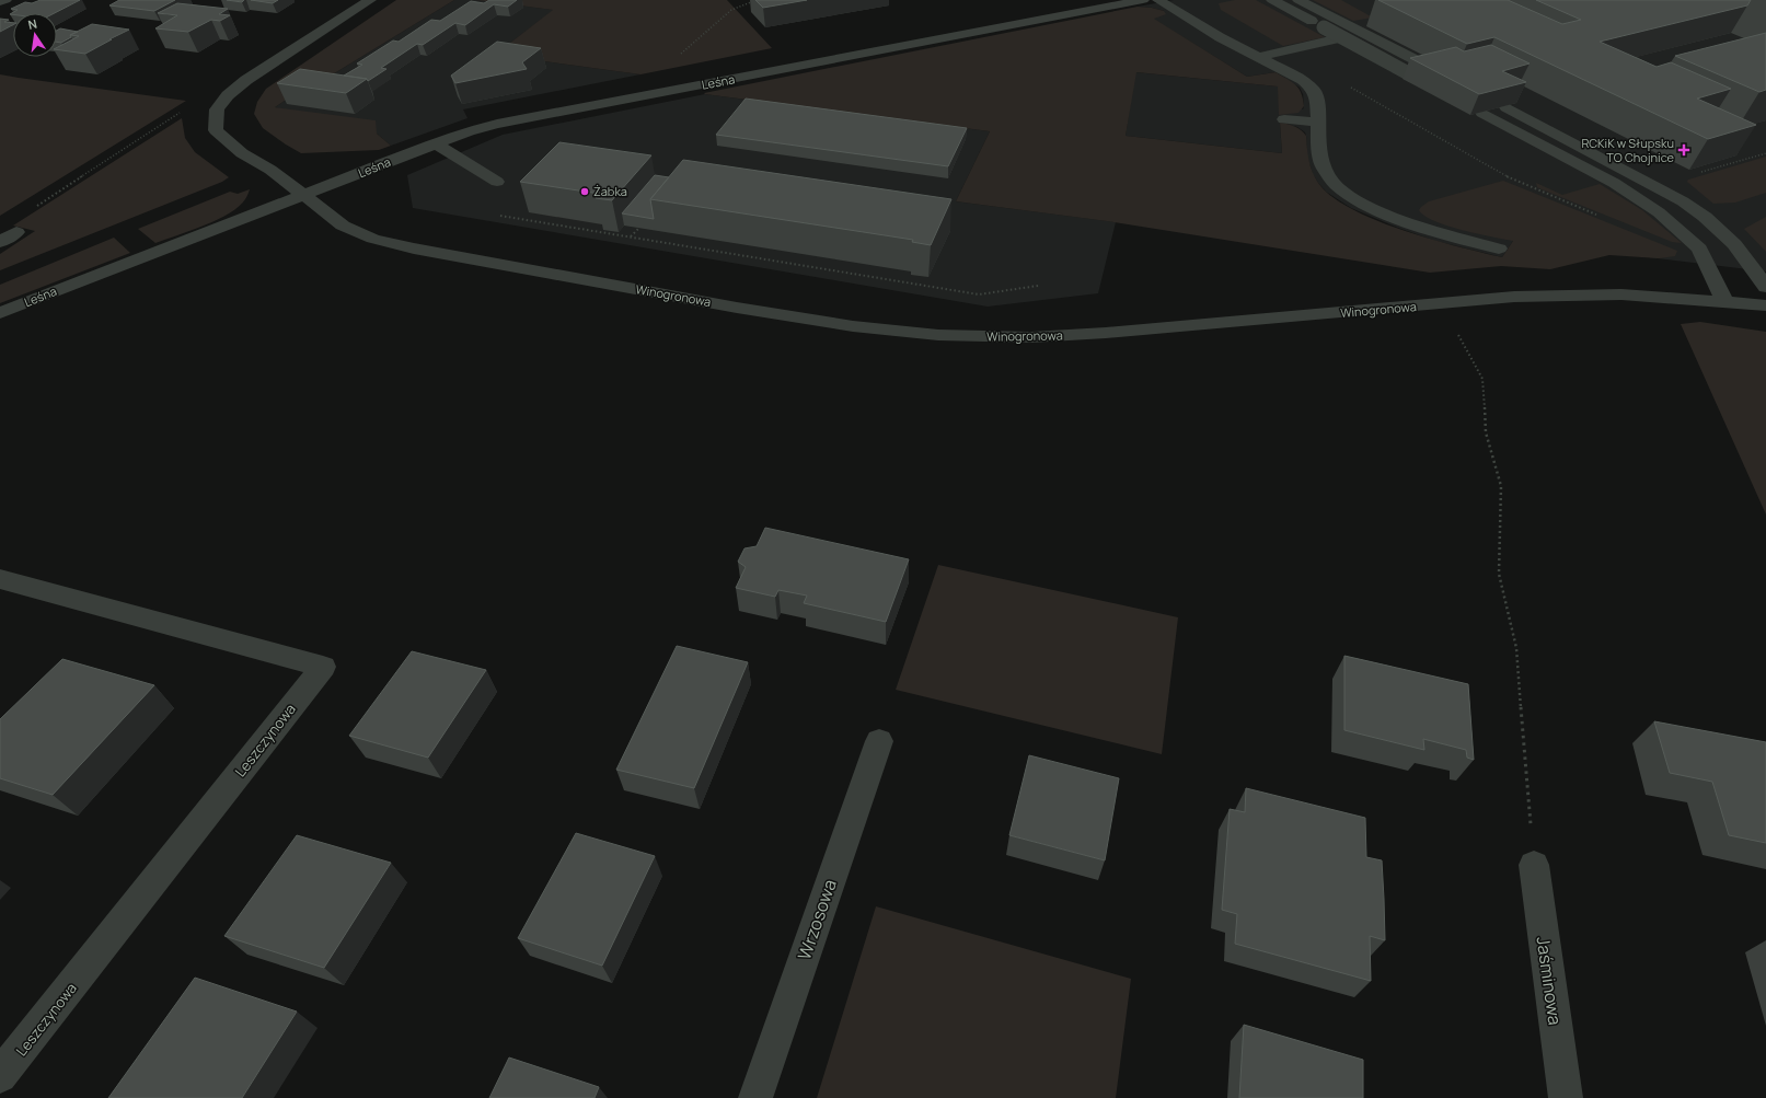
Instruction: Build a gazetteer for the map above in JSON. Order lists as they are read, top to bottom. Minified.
{"streets":{"street":["Leśna","Winogronowa","Leszczynowa","Wrzosowa","Jaśminowa"]},"crossings":[["Leśna","Winogronowa"]],"places":{"health":["RCKiK w Słupsku TO Chojnice"],"other":["Żabka"]},"north":"top"}
